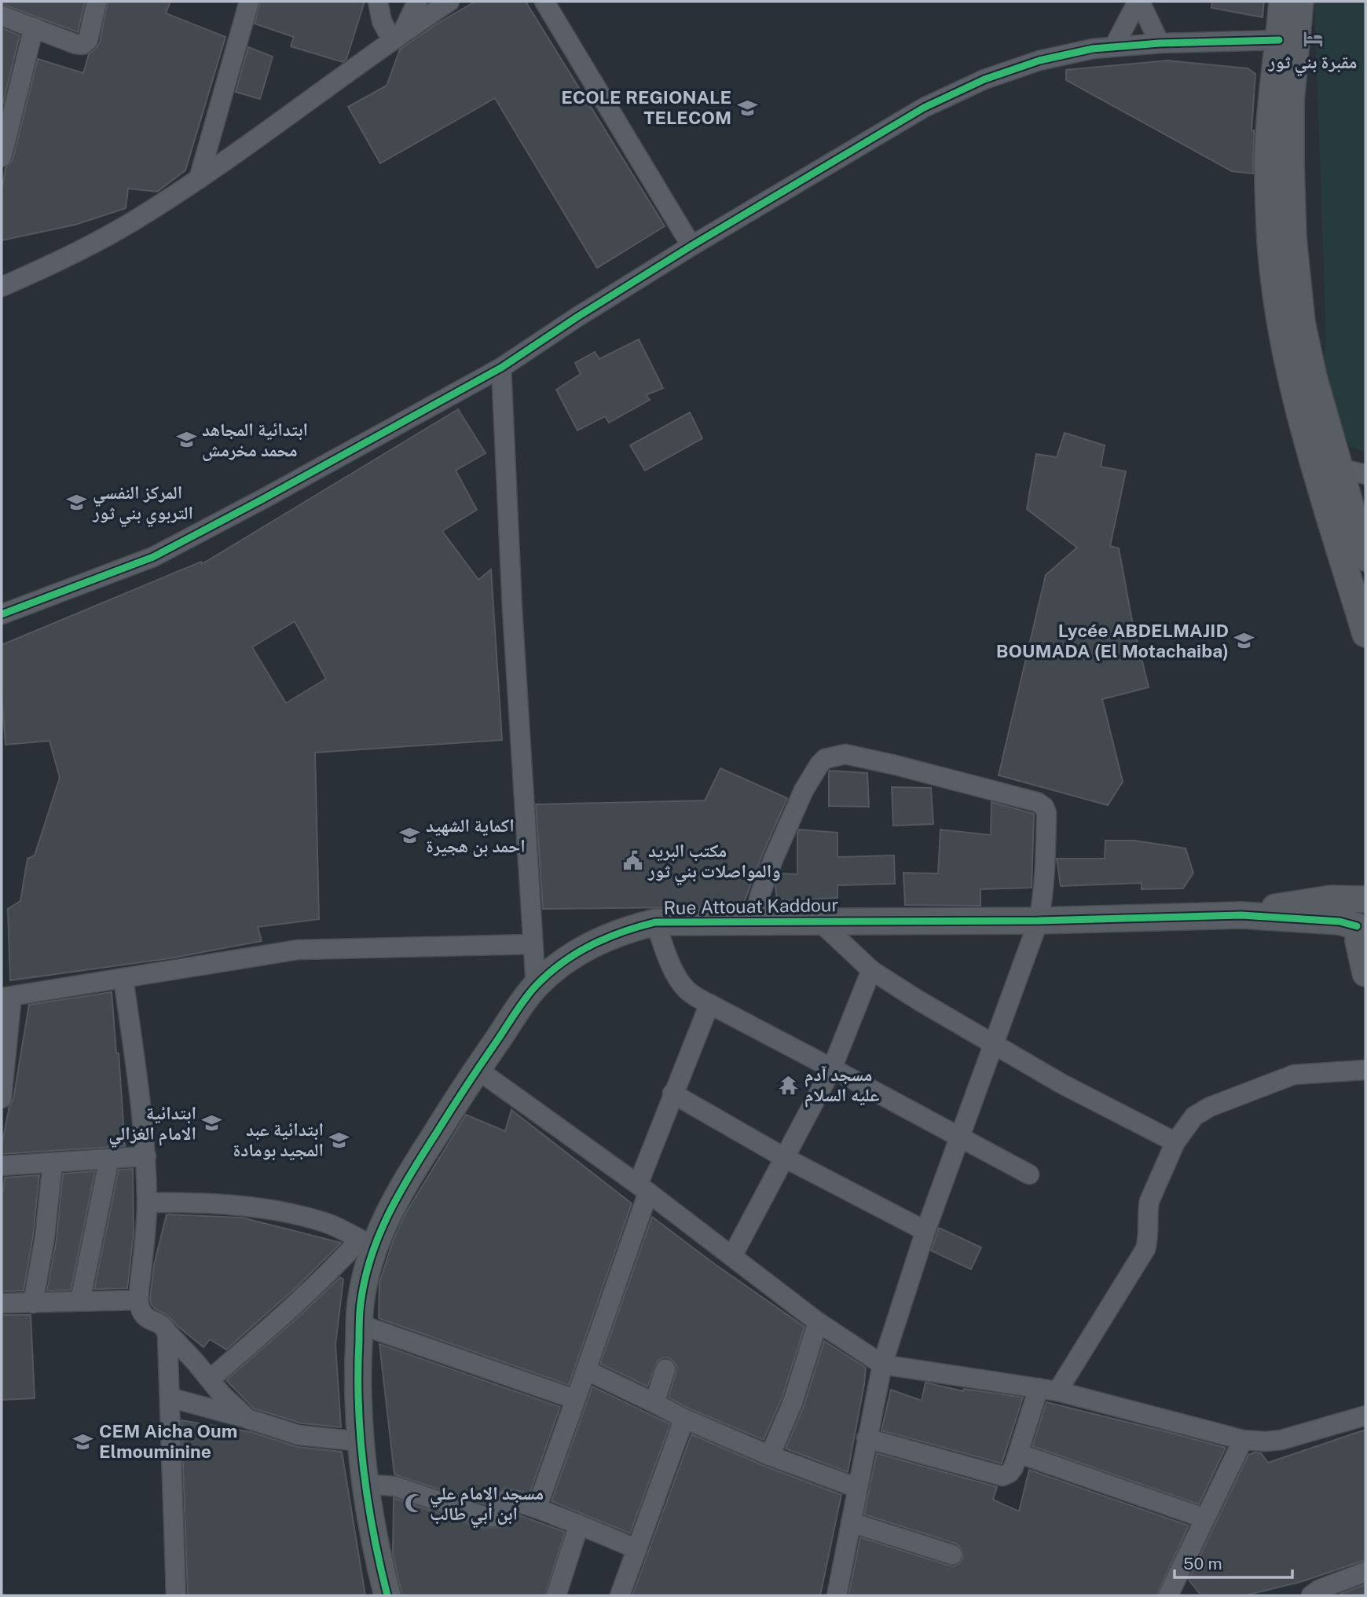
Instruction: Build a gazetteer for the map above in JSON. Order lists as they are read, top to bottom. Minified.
{"streets":{"street":["Rue Attouat Kaddour"]},"places":{"hotel":["مقبرة بني ثور"],"school or university":["ECOLE REGIONALE TELECOM","ابتدائية المجاهد محمد مخرمش","المركز النفسي التربوي بني ثور","Lycée ABDELMAJID BOUMADA (El Motachaiba)","اكماية الشهيد احمد بن هجيرة","ابتدائية الامام الغزالي","ابتدائية عبد المجيد بومادة","CEM Aicha Oum Elmouminine"],"public building":["مكتب البريد والمواصلات بني ثور"],"temple":["مسجد آدم عليه السلام"],"mosque":["مسجد الامام علي ابن أبي طالب"]},"scale_bar":"50 m"}
